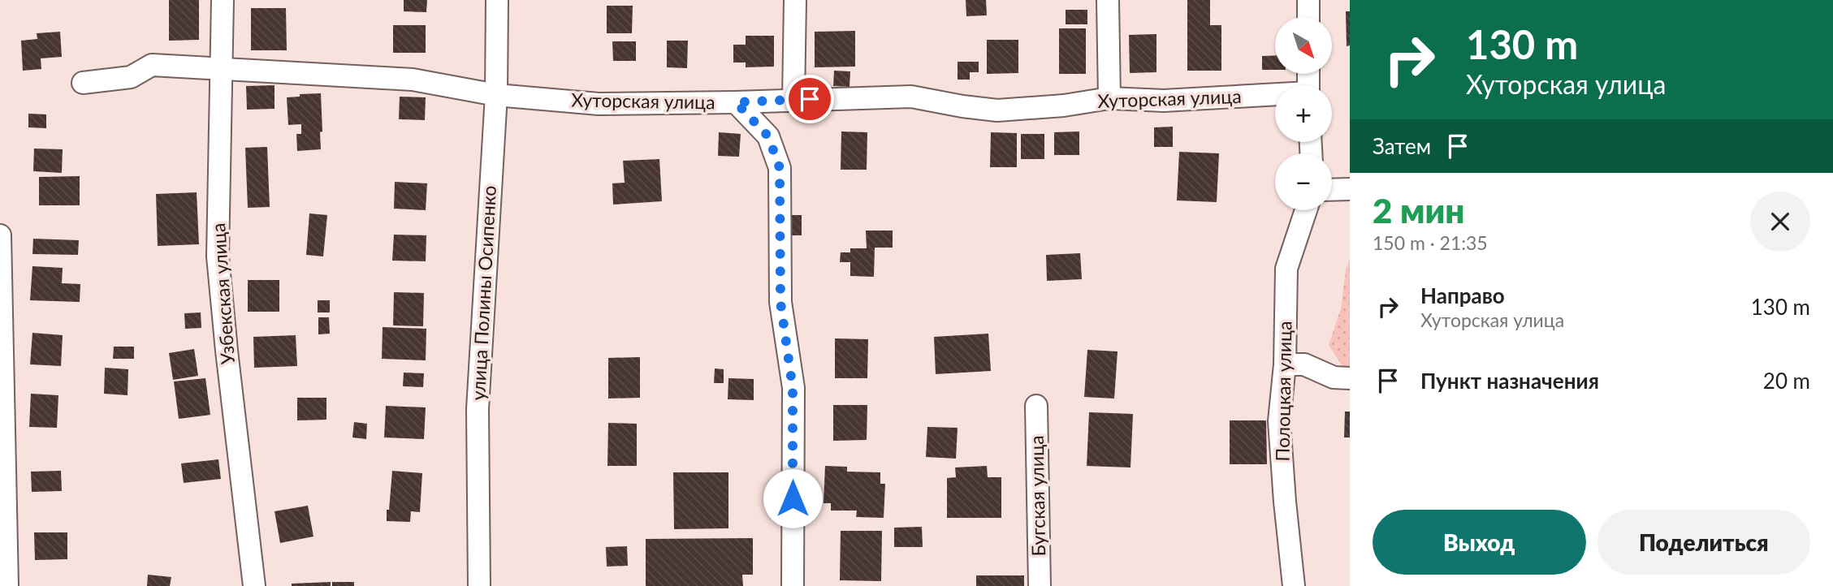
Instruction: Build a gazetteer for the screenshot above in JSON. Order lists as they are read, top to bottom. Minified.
{"streets":{"street":["Хуторская улица","улица Полины Осипенко","Узбекская улица","Полоцкая улица","Бугская улица"]},"crossings":[["Хуторская улица","улица Полины Осипенко"],["Хуторская улица","Узбекская улица"]],"north":"bottom right","page":{"turn":["130 m","Хуторская улица"],"map_buttons":["+","−"],"then":"Затем","heading":["2 мин","150 m · 21:35"],"list":[{"name":"Направо","note":"Хуторская улица","value":"130 m"},{"name":"Пункт назначения","value":"20 m"}],"buttons":["Выход","Поделиться"]}}
